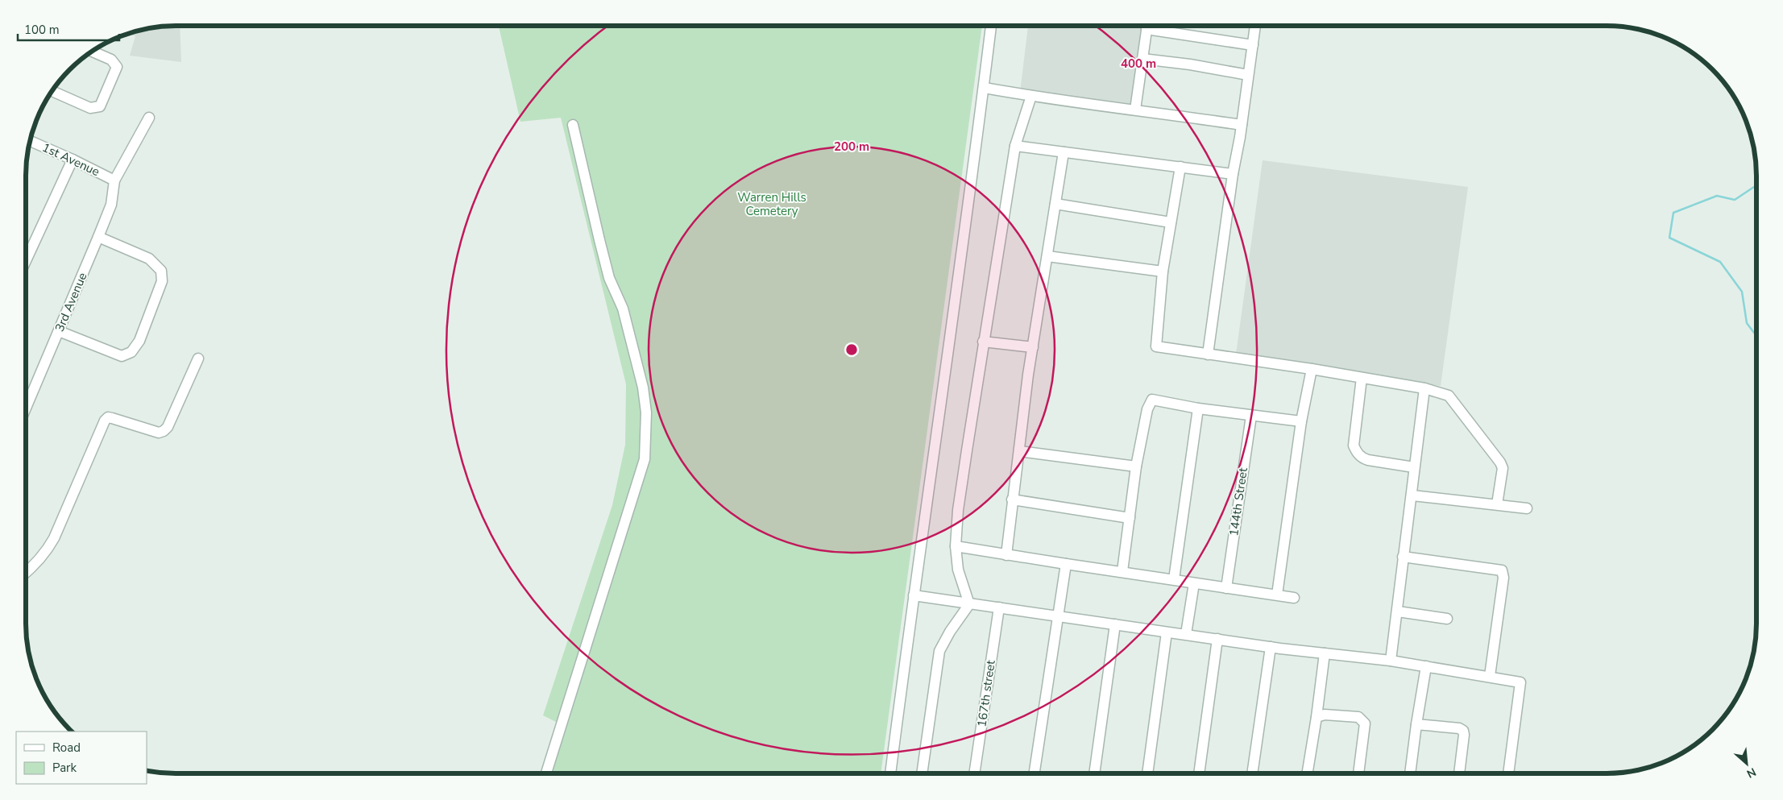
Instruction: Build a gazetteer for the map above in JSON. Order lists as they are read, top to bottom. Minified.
{"streets":{"street":["1st Avenue","3rd Avenue","144th Street","167th street"]},"crossings":[["1st Avenue","3rd Avenue"]],"parks":["Warren Hills Cemetery"],"legend":["Road","Park"],"scale_bar":"100 m","north":"bottom right","rings":["400 m","200 m"]}
